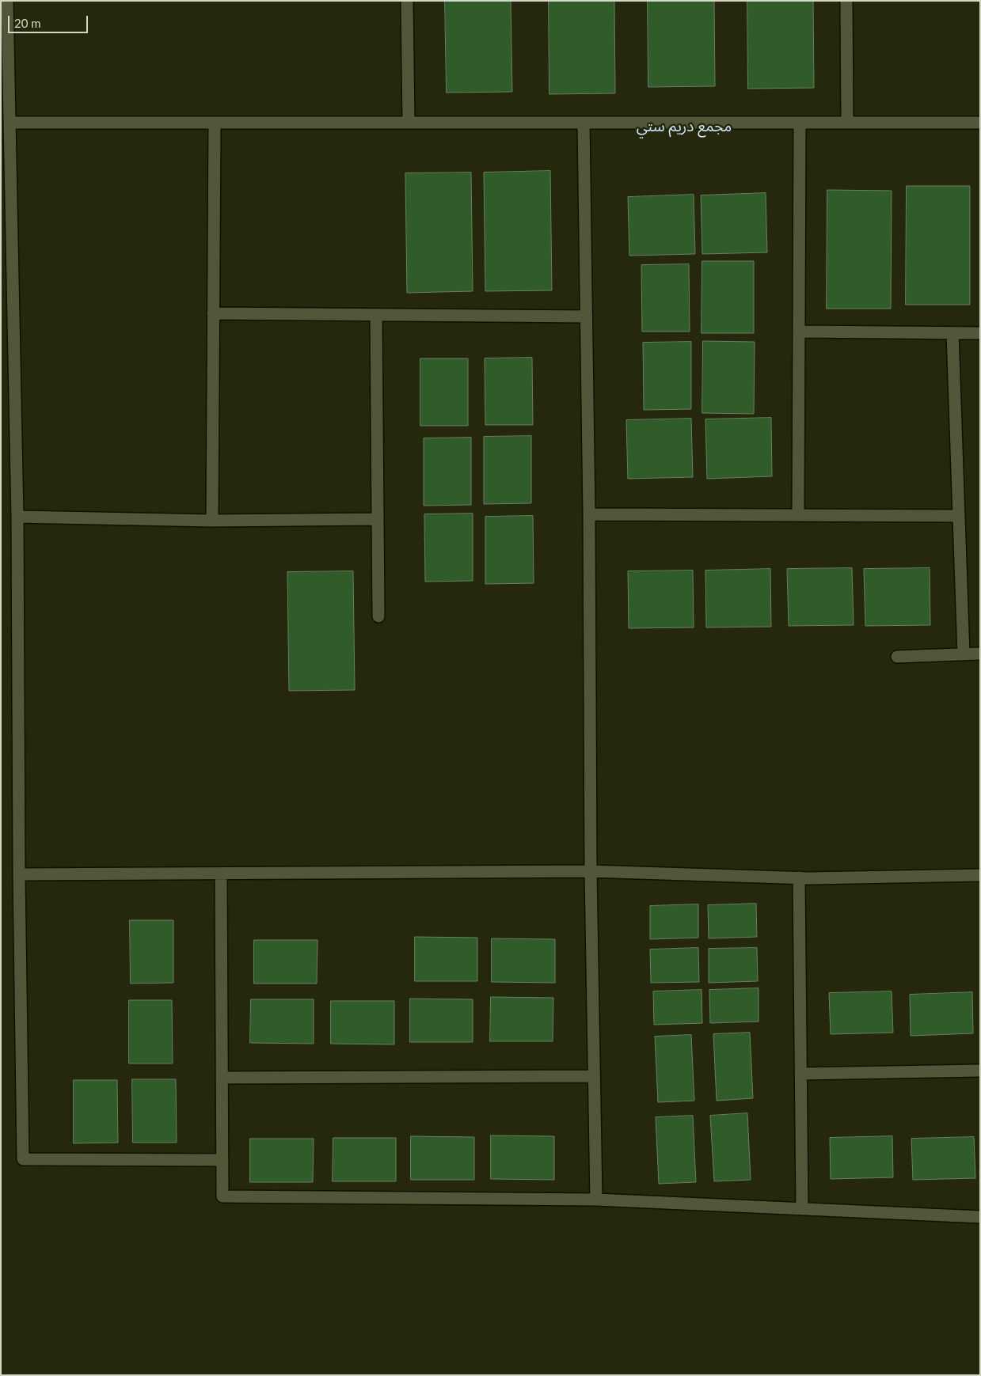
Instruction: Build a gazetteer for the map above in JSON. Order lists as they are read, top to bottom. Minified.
{"districts":["مجمع دريم ستي"],"scale_bar":"20 m"}
